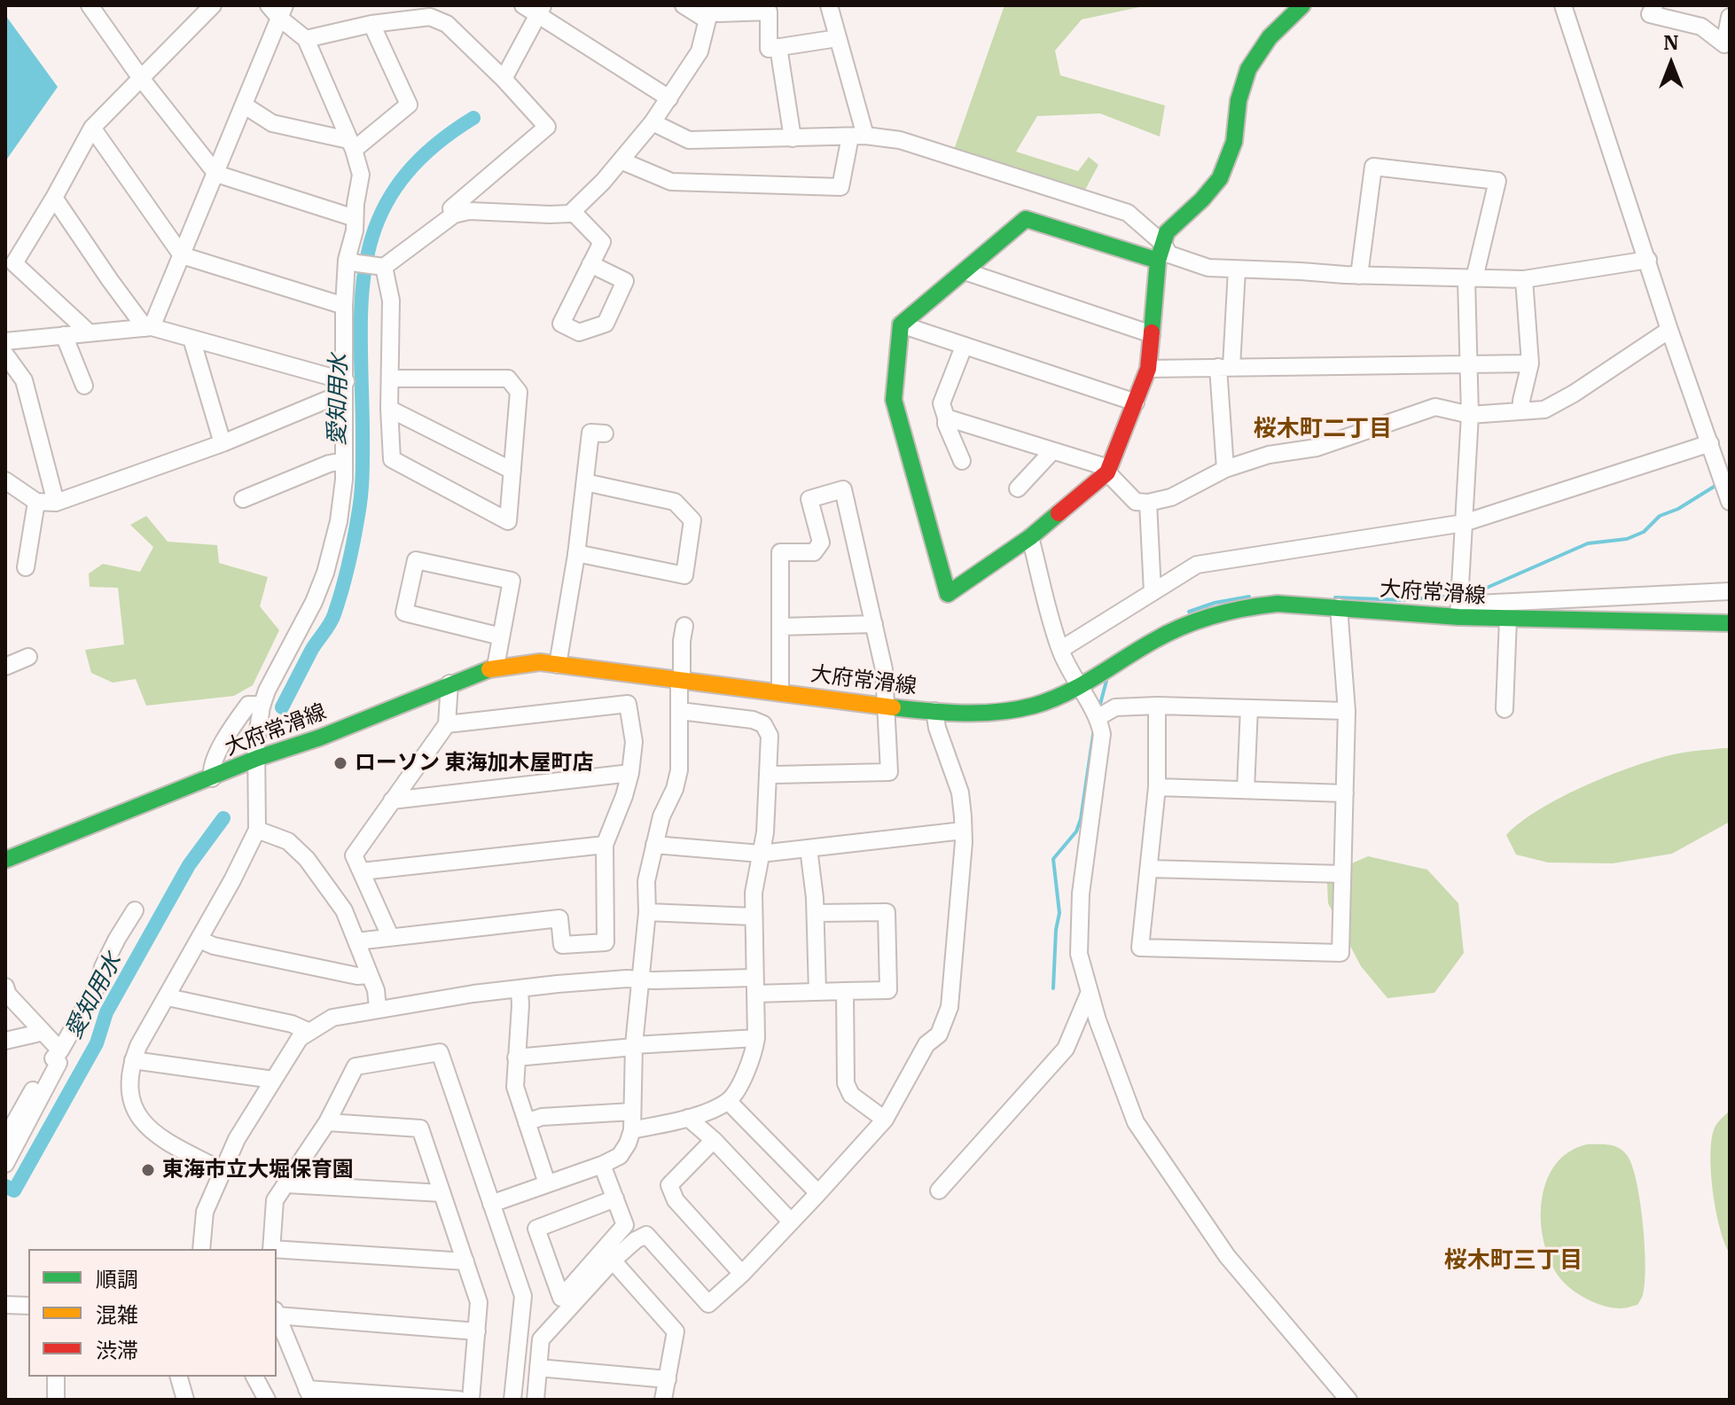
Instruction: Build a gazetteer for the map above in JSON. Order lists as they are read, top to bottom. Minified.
{"streets":{"main road":["大府常滑線"]},"districts":["桜木町二丁目","桜木町三丁目"],"water":["愛知用水"],"places":["ローソン 東海加木屋町店","東海市立大堀保育園"],"legend":["順調","混雑","渋滞"],"north":"top"}
